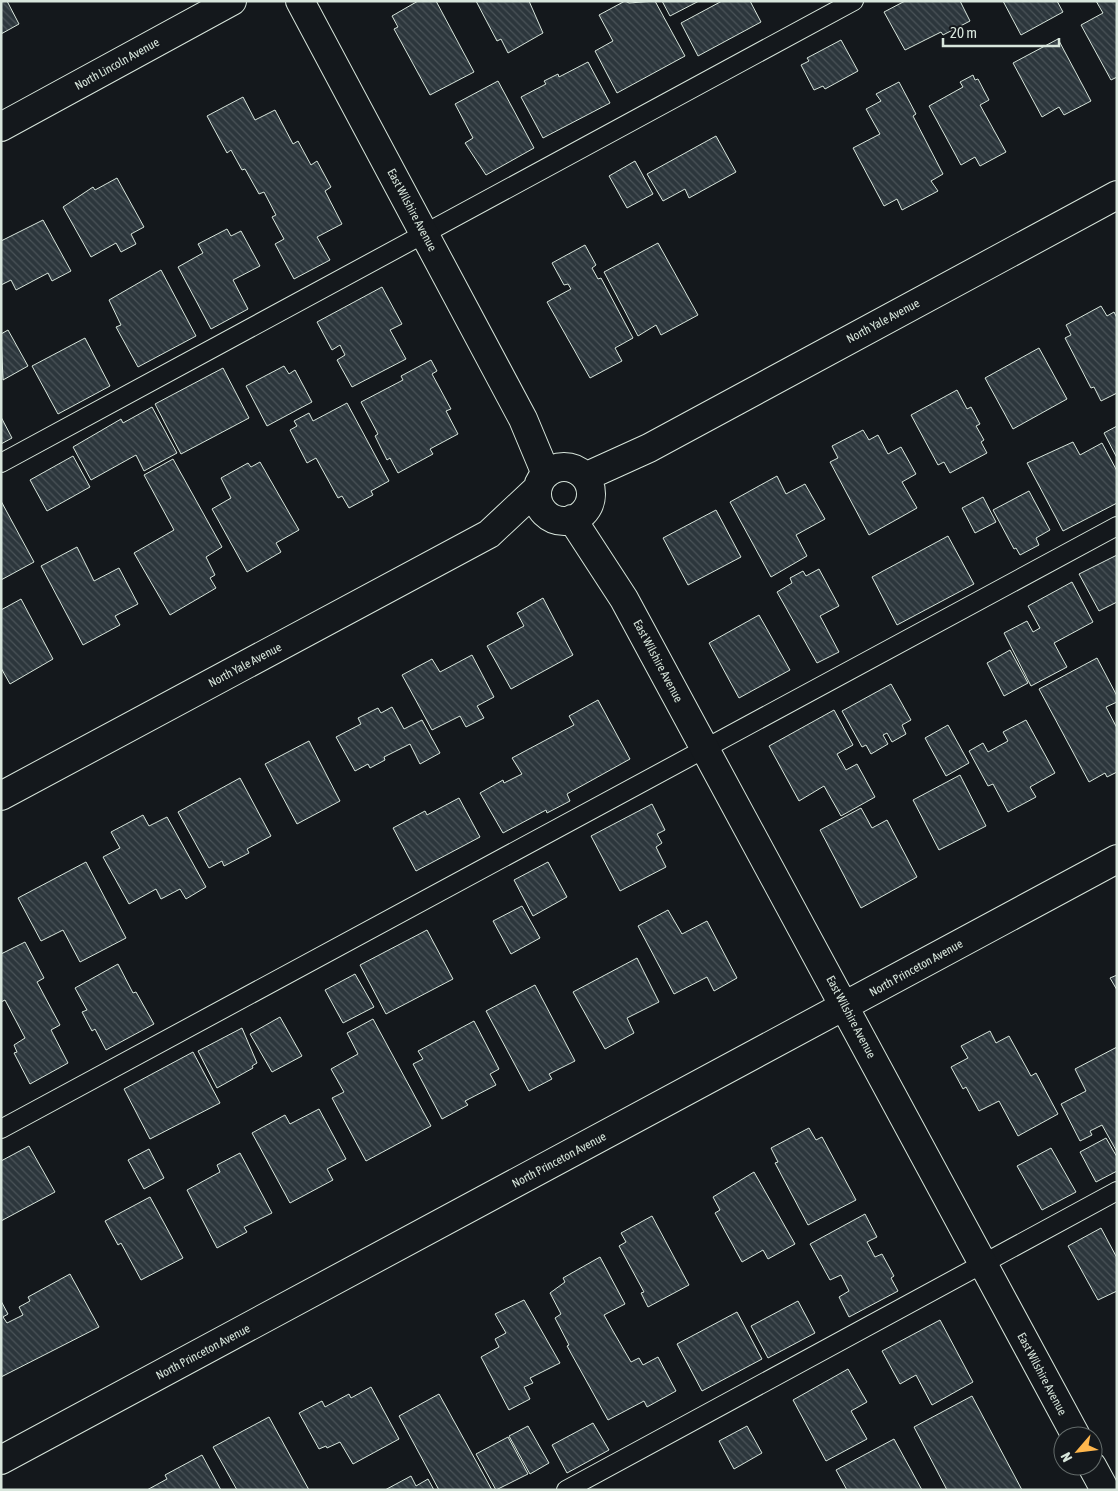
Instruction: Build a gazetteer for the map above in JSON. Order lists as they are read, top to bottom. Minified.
{"streets":{"street":["North Lincoln Avenue","East Wilshire Avenue","North Yale Avenue","North Princeton Avenue"]},"crossings":[["East Wilshire Avenue","North Yale Avenue"],["East Wilshire Avenue","North Princeton Avenue"]],"scale_bar":"20 m","north":"bottom left"}
